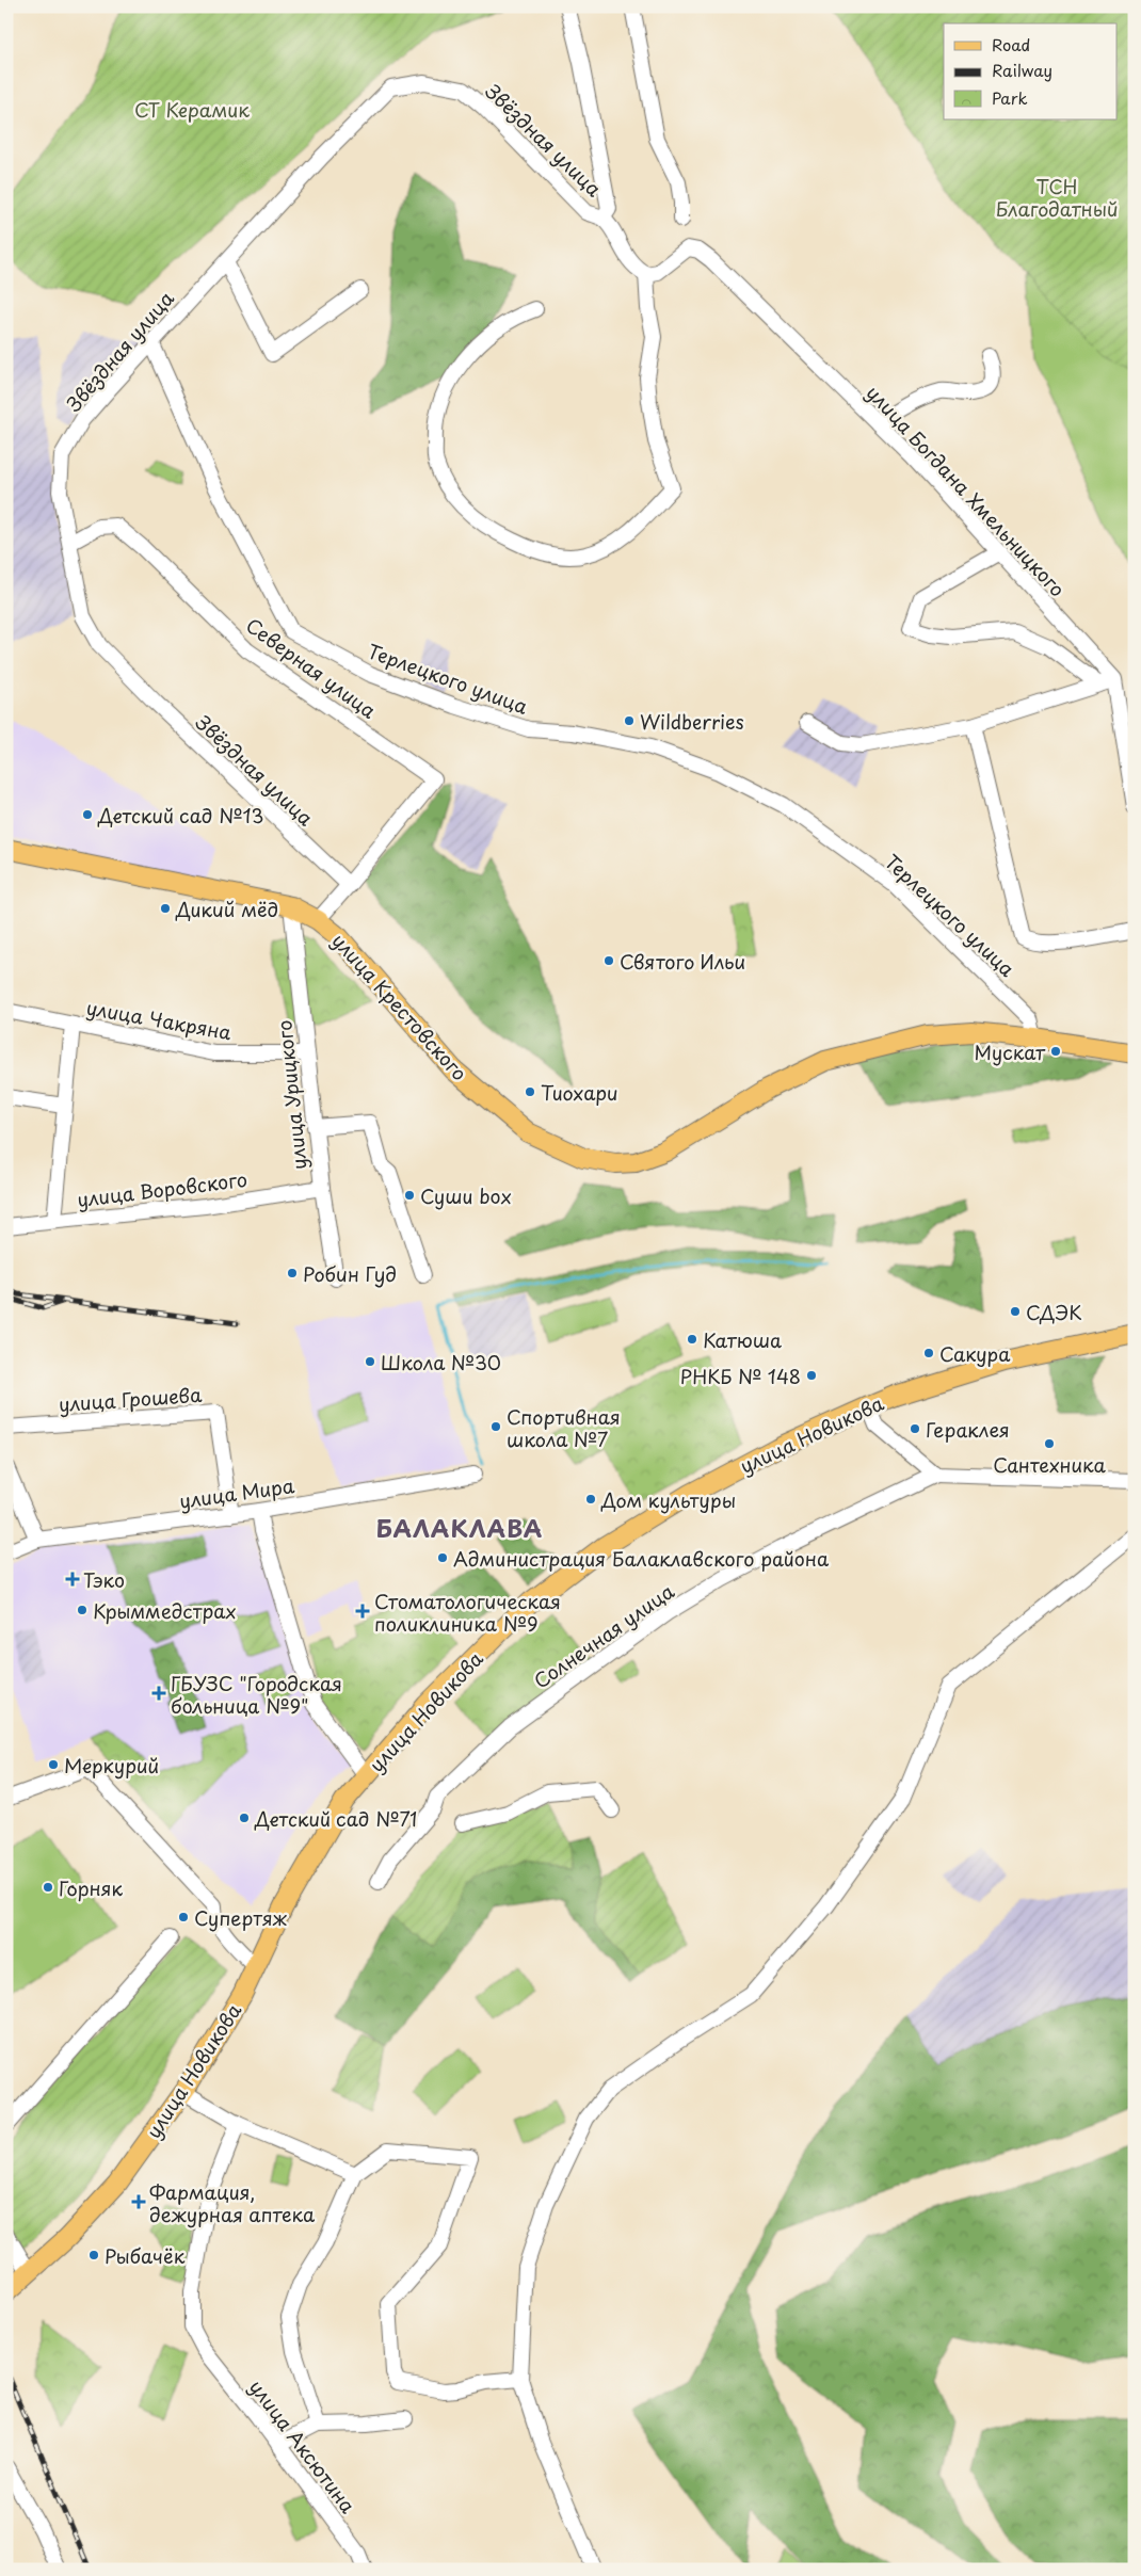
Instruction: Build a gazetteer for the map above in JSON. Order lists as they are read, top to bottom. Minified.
{"streets":{"main road":["улица Крестовского","улица Новикова"],"street":["Звёздная улица","улица Богдана Хмельницкого","Северная улица","Терлецкого улица","улица Чакряна","улица Урицкого","улица Воровского","улица Грошева","улица Мира","Солнечная улица","улица Аксютина"]},"crossings":[["Звёздная улица","Северная улица"],["Звёздная улица","Терлецкого улица"],["Терлецкого улица","улица Крестовского"],["улица Крестовского","улица Урицкого"],["улица Чакряна","улица Урицкого"],["улица Урицкого","улица Воровского"],["улица Грошева","улица Мира"]],"districts":["БАЛАКЛАВА"],"parks":["СТ Керамик","ТСН Благодатный"],"places":{"other":["Wildberries","Детский сад №13","Дикий мёд","Святого Ильи","Мускат","Тиохари","Суши box","Робин Гуд","СДЭК","Катюша","Сакура","Школа №30","РНКБ № 148","Спортивная школа №7","Гераклея","Сантехника","Дом культуры","Администрация Балаклавского района","Крыммедстрах","Меркурий","Детский сад №71","Горняк","Супертяж","Рыбачёк"],"health":["Тэко","Стоматологическая поликлиника №9","ГБУЗС \"Городская больница №9\"","Фармация, дежурная аптека"]},"legend":["Road","Railway","Park"]}
